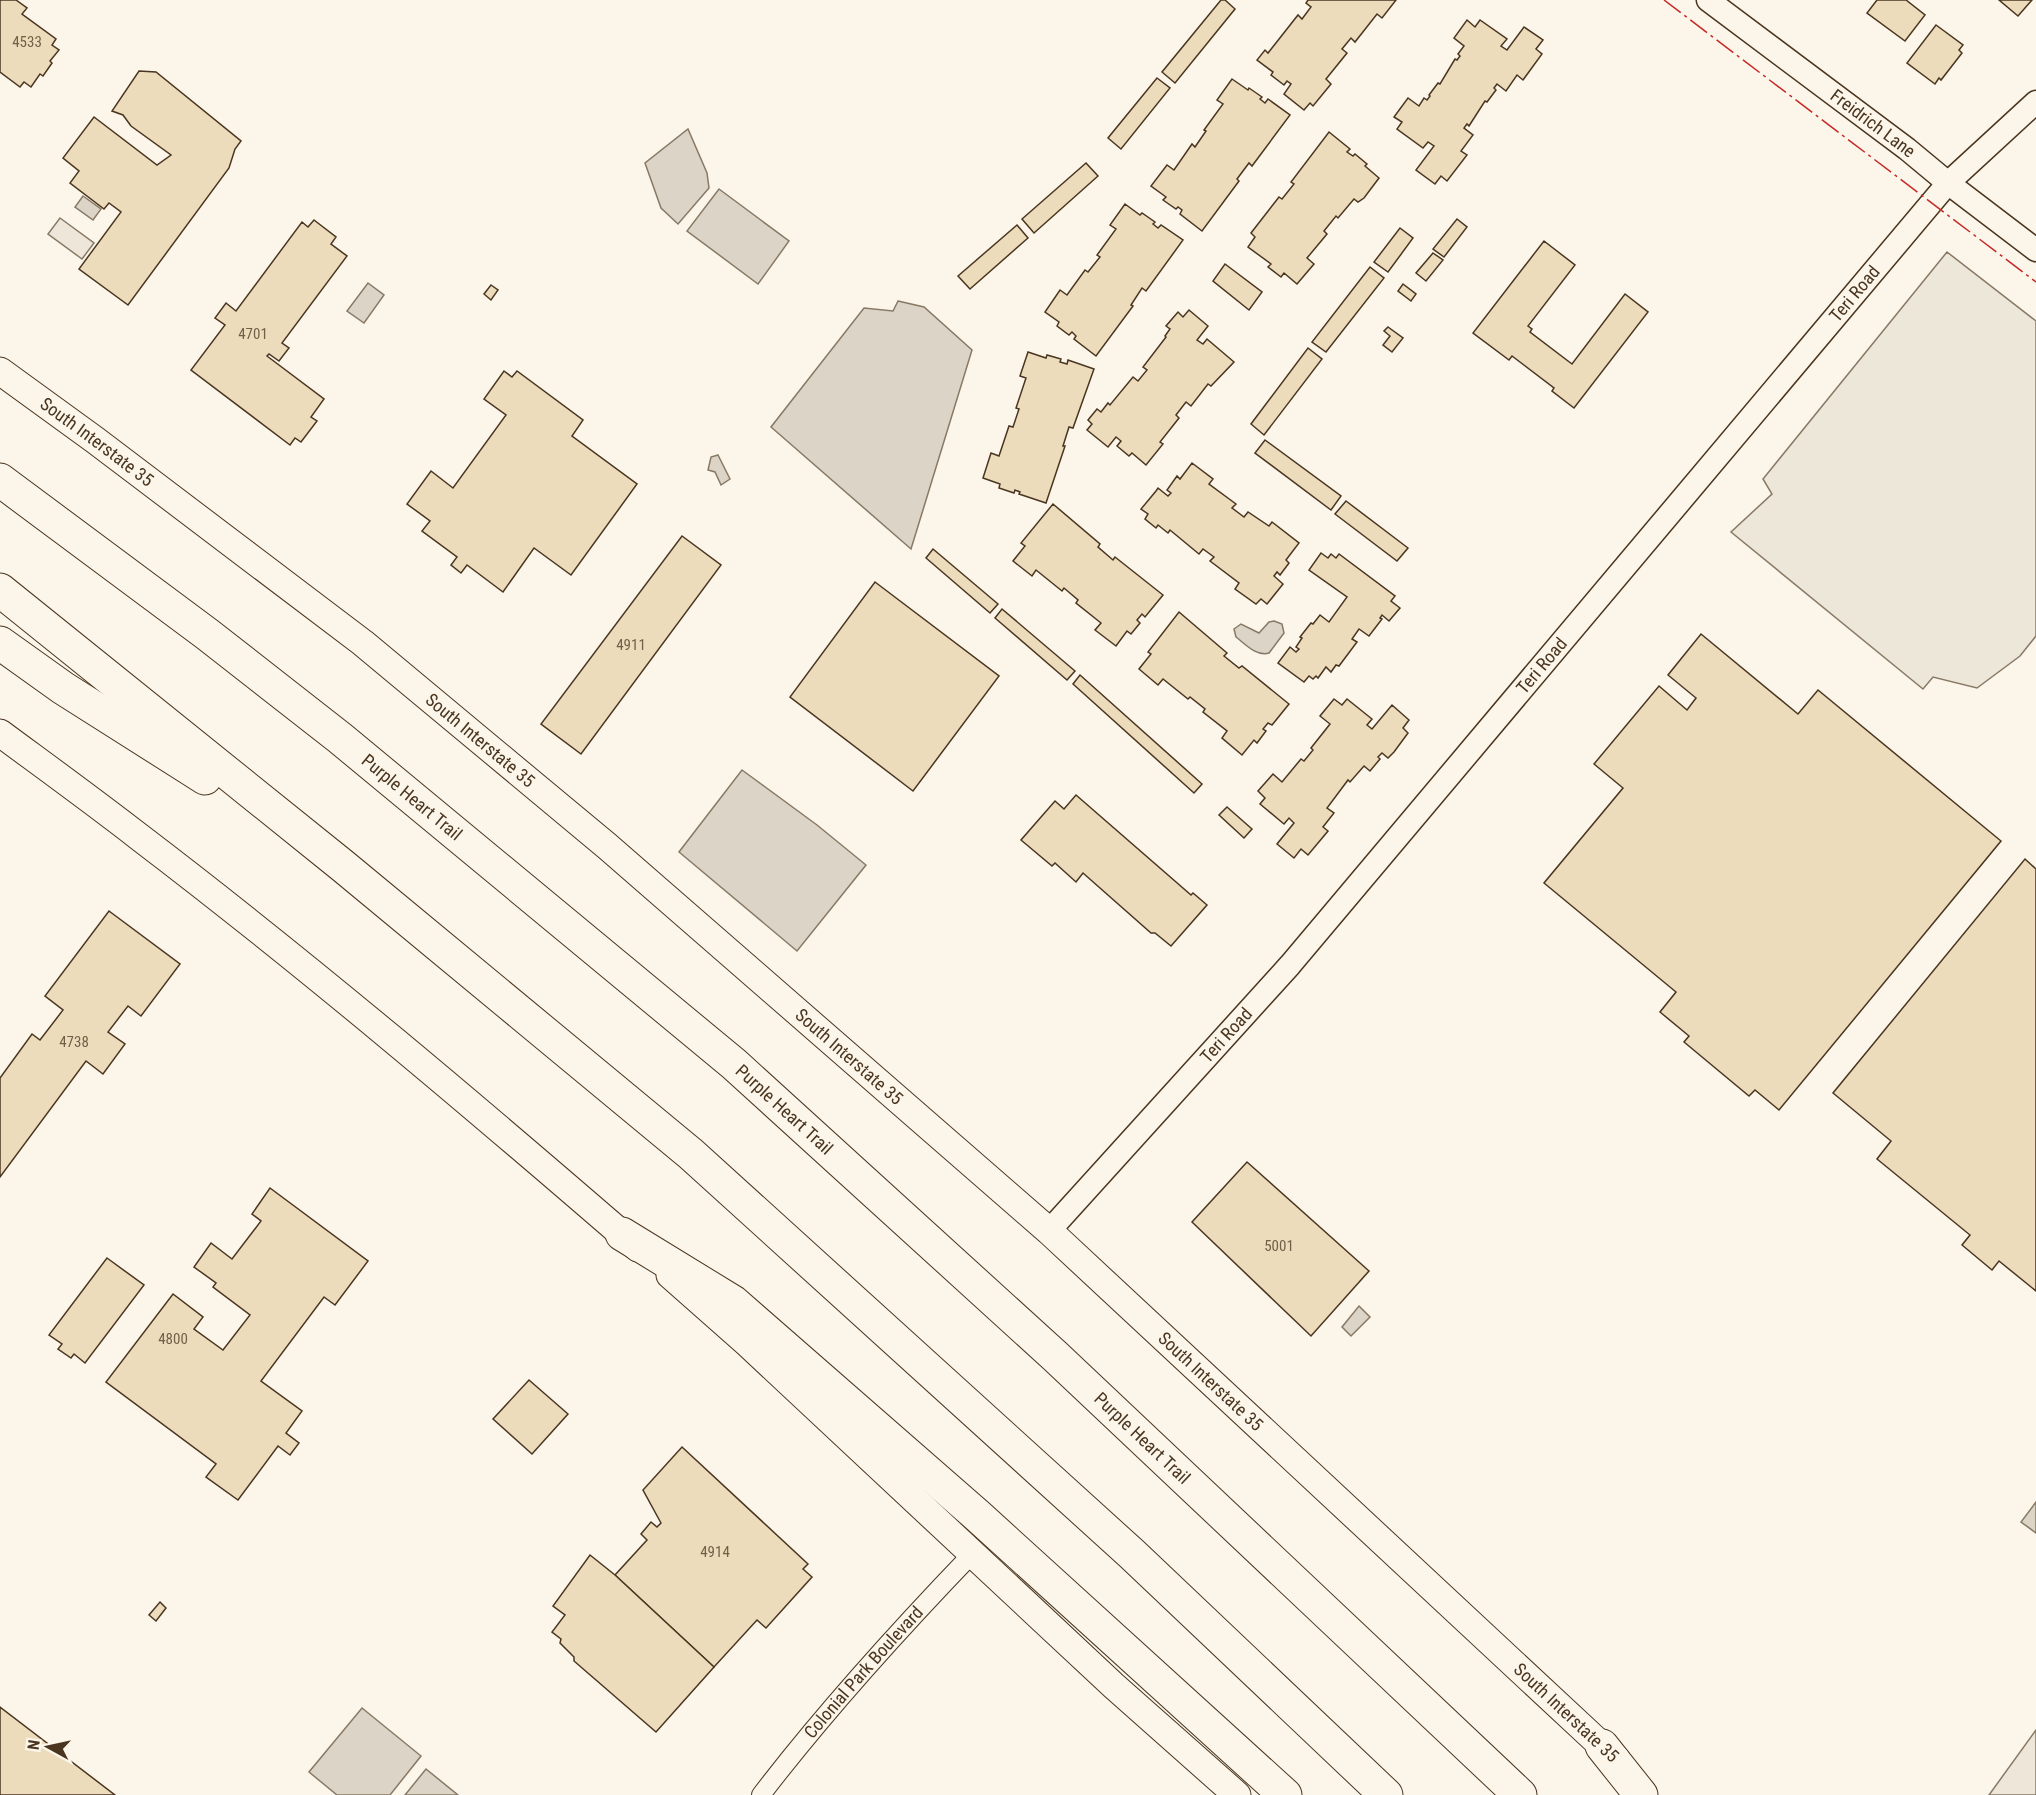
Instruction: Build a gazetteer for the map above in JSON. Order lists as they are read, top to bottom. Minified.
{"streets":{"highway":["Purple Heart Trail"],"main road":["South Interstate 35"],"street":["Freidrich Lane","Teri Road","Colonial Park Boulevard"]},"crossings":[["Freidrich Lane","Teri Road"],["Teri Road","South Interstate 35"]],"house_numbers":["4533","4701","4911","4738","5001","4800","4914"],"north":"left"}
